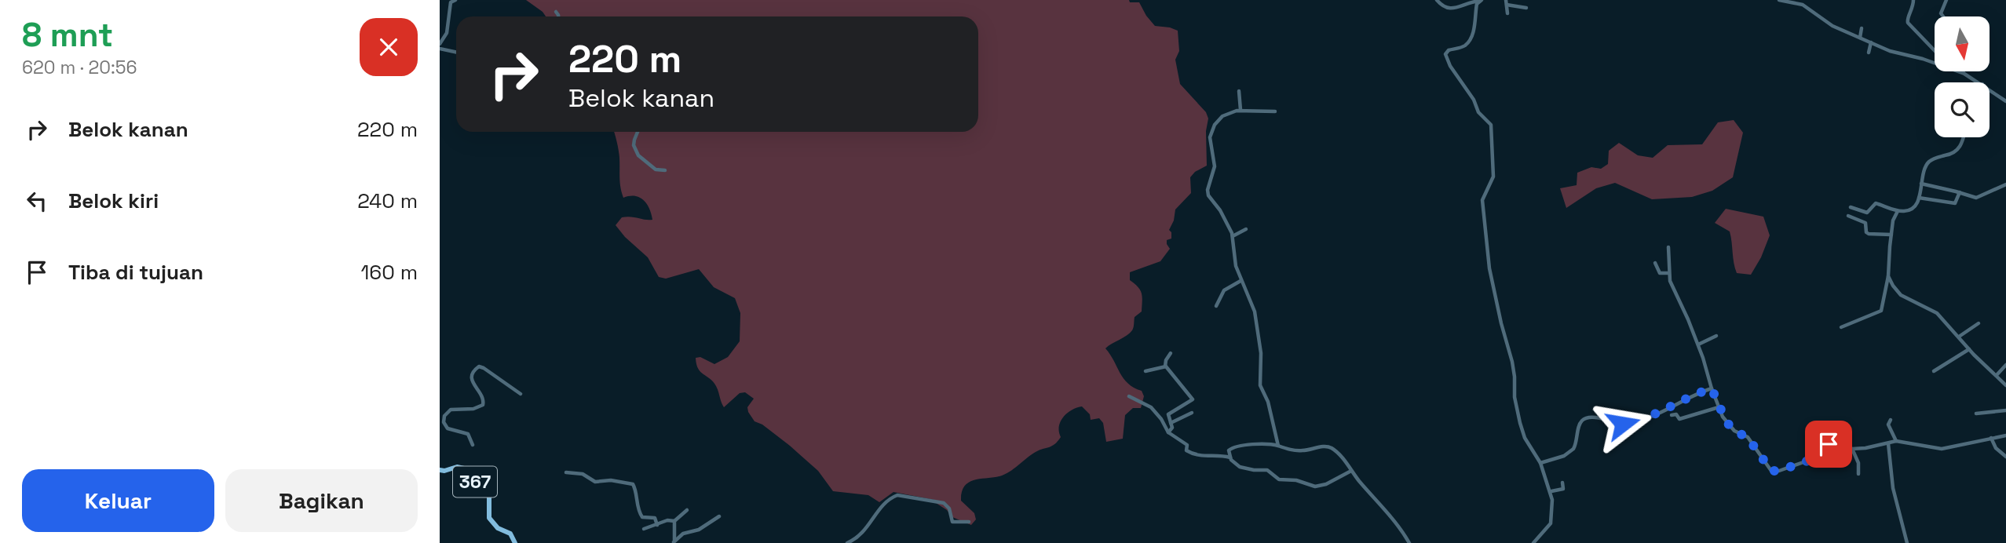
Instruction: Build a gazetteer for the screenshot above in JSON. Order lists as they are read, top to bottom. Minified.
{"streets":{"main road":["367"]},"north":"bottom","page":{"heading":["8 mnt","620 m · 20:56"],"turn":["220 m","Belok kanan"],"list":[{"name":"Belok kanan","value":"220 m"},{"name":"Belok kiri","value":"240 m"},{"name":"Tiba di tujuan","value":"160 m"}],"buttons":["Keluar","Bagikan"]}}
